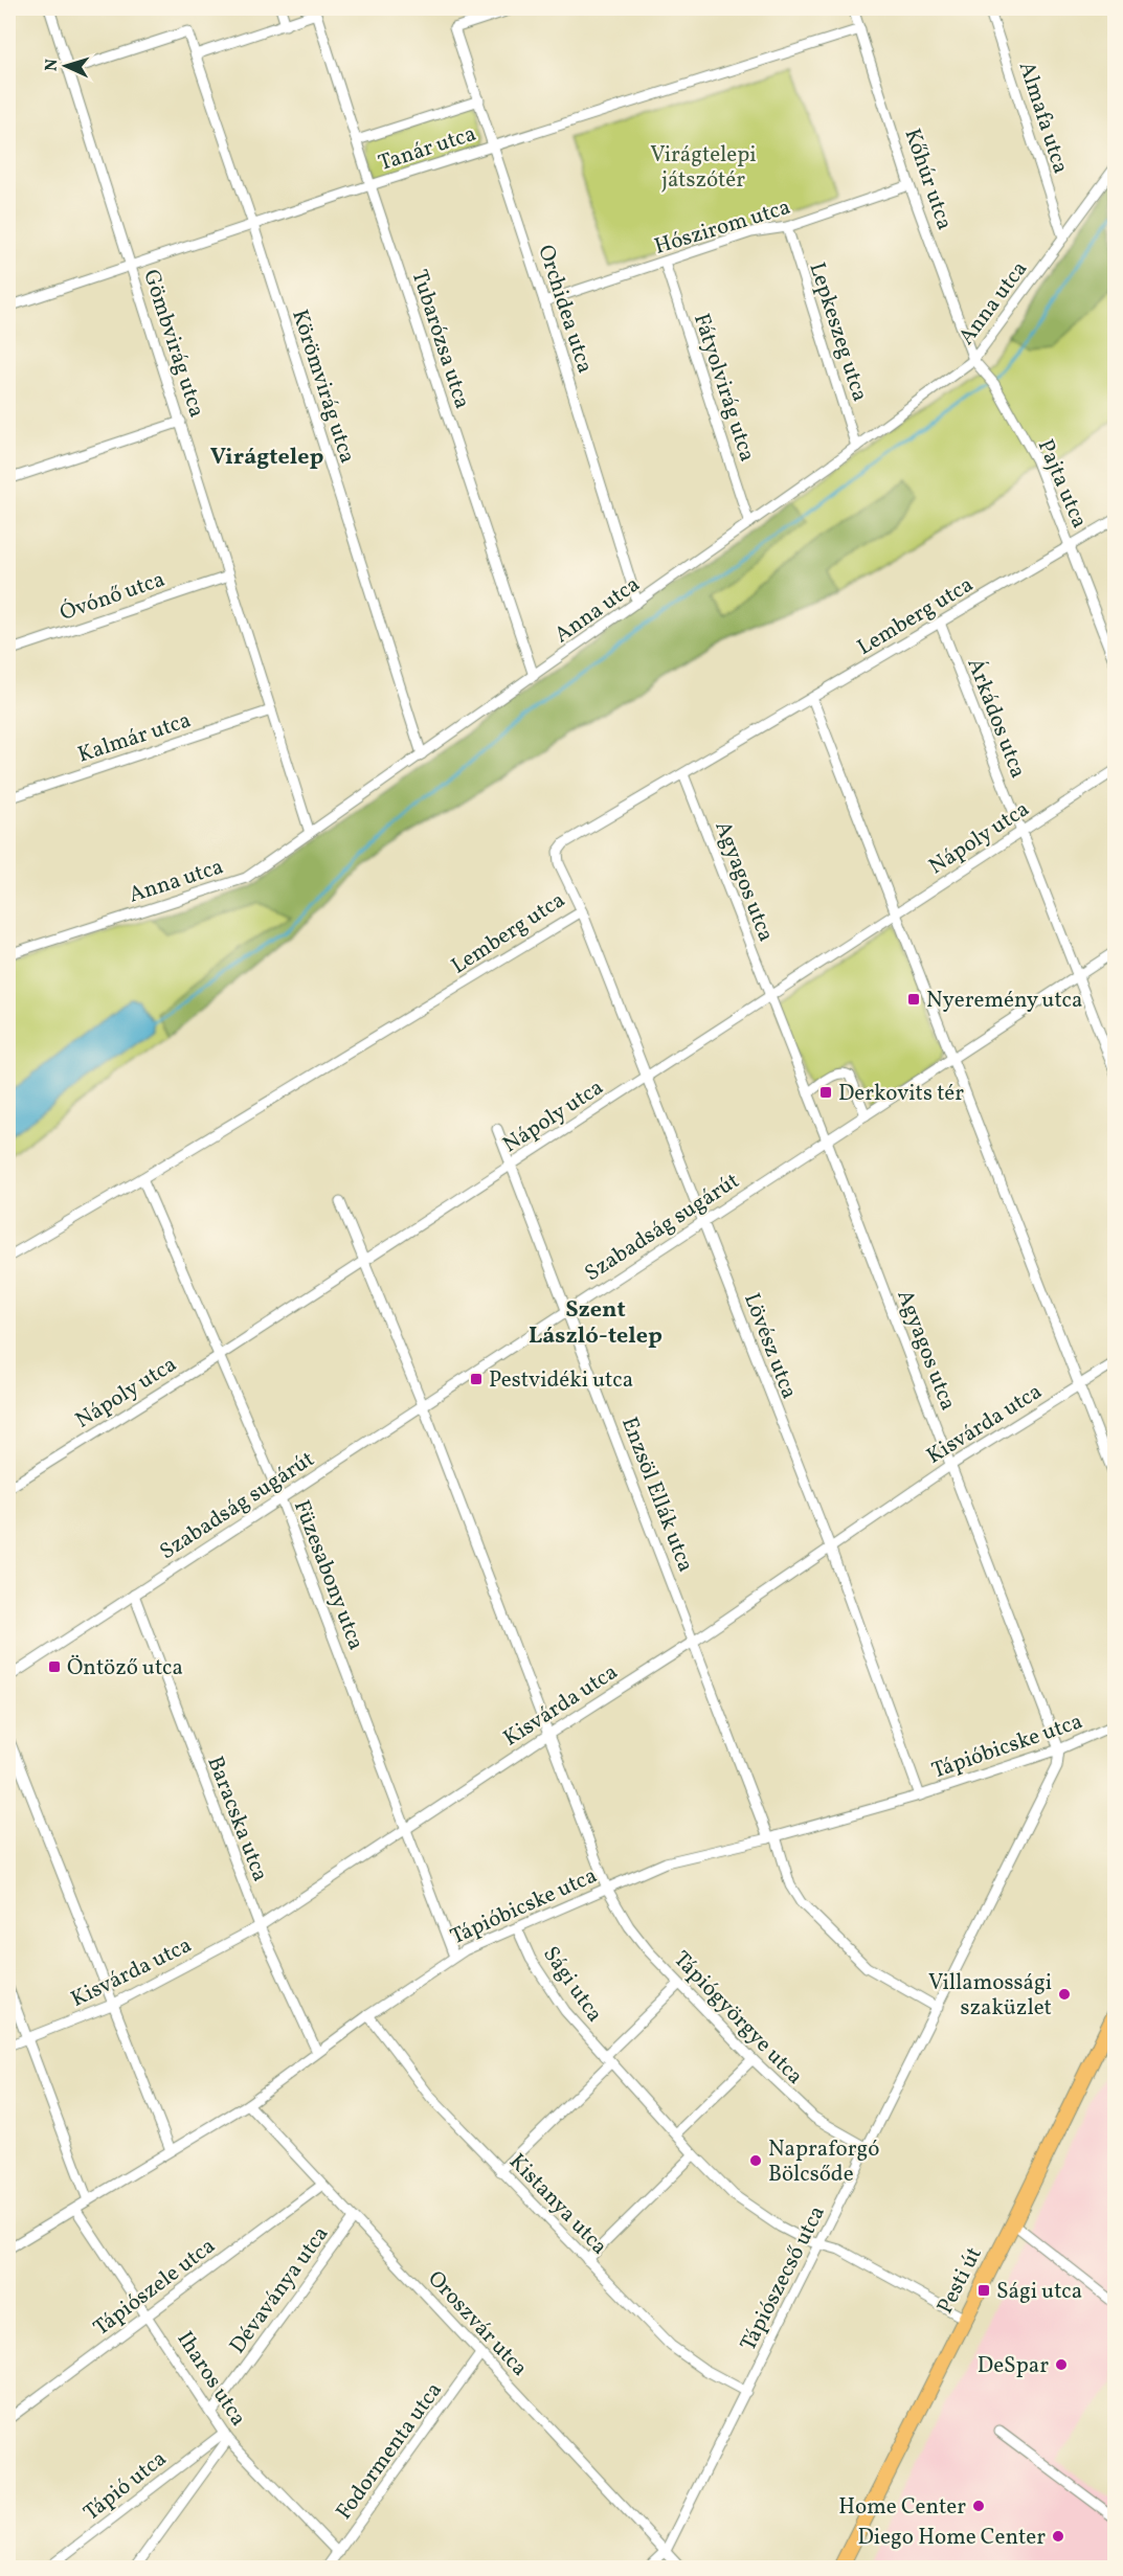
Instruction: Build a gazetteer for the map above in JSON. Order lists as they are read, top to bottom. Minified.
{"streets":{"main road":["Pesti út"],"street":["Almafa utca","Tanár utca","Kőhúr utca","Hószirom utca","Anna utca","Orchidea utca","Lepkeszeg utca","Tubarózsa utca","Gömbvirág utca","Körömvirág utca","Fátyolvirág utca","Pajta utca","Óvónő utca","Lemberg utca","Árkádos utca","Kalmár utca","Nápoly utca","Agyagos utca","Szabadság sugárút","Lövész utca","Kisvárda utca","Enzsöl Ellák utca","Füzesabony utca","Tápióbicske utca","Baracska utca","Sági utca","Tápiógyörgye utca","Kistanya utca","Tápiószecső utca","Tápiószele utca","Dévaványa utca","Oroszvár utca","Iharos utca","Fodormenta utca","Tápió utca"]},"crossings":[["Almafa utca","Anna utca"],["Tanár utca","Kőhúr utca"],["Tanár utca","Orchidea utca"],["Tanár utca","Tubarózsa utca"],["Tanár utca","Gömbvirág utca"],["Tanár utca","Körömvirág utca"],["Kőhúr utca","Hószirom utca"],["Kőhúr utca","Anna utca"],["Kőhúr utca","Pajta utca"],["Hószirom utca","Orchidea utca"],["Hószirom utca","Lepkeszeg utca"],["Hószirom utca","Fátyolvirág utca"],["Anna utca","Orchidea utca"],["Anna utca","Lepkeszeg utca"],["Anna utca","Tubarózsa utca"],["Anna utca","Gömbvirág utca"],["Anna utca","Körömvirág utca"],["Anna utca","Fátyolvirág utca"],["Anna utca","Pajta utca"],["Gömbvirág utca","Körömvirág utca"],["Gömbvirág utca","Óvónő utca"],["Gömbvirág utca","Kalmár utca"],["Pajta utca","Lemberg utca"],["Lemberg utca","Árkádos utca"],["Lemberg utca","Agyagos utca"],["Lemberg utca","Lövész utca"],["Lemberg utca","Füzesabony utca"],["Árkádos utca","Nápoly utca"],["Árkádos utca","Szabadság sugárút"],["Nápoly utca","Agyagos utca"],["Nápoly utca","Lövész utca"],["Nápoly utca","Enzsöl Ellák utca"],["Nápoly utca","Füzesabony utca"],["Agyagos utca","Szabadság sugárút"],["Agyagos utca","Kisvárda utca"],["Agyagos utca","Tápióbicske utca"],["Agyagos utca","Tápiószecső utca"],["Szabadság sugárút","Lövész utca"],["Szabadság sugárút","Enzsöl Ellák utca"],["Szabadság sugárút","Füzesabony utca"],["Szabadság sugárút","Baracska utca"],["Lövész utca","Kisvárda utca"],["Lövész utca","Tápióbicske utca"],["Kisvárda utca","Enzsöl Ellák utca"],["Kisvárda utca","Füzesabony utca"],["Kisvárda utca","Baracska utca"],["Enzsöl Ellák utca","Tápióbicske utca"],["Enzsöl Ellák utca","Tápiószecső utca"],["Füzesabony utca","Tápióbicske utca"],["Tápióbicske utca","Baracska utca"],["Tápióbicske utca","Sági utca"],["Tápióbicske utca","Tápiógyörgye utca"],["Tápióbicske utca","Kistanya utca"],["Tápióbicske utca","Tápiószecső utca"],["Tápióbicske utca","Oroszvár utca"],["Tápióbicske utca","Iharos utca"],["Sági utca","Tápiógyörgye utca"],["Sági utca","Tápiószecső utca"],["Sági utca","Pesti út"],["Tápiógyörgye utca","Tápiószecső utca"],["Kistanya utca","Tápiószecső utca"],["Tápiószecső utca","Oroszvár utca"],["Tápiószele utca","Oroszvár utca"],["Tápiószele utca","Iharos utca"],["Dévaványa utca","Oroszvár utca"],["Dévaványa utca","Iharos utca"],["Oroszvár utca","Fodormenta utca"],["Iharos utca","Fodormenta utca"],["Iharos utca","Tápió utca"]],"districts":["Virágtelep","Szent László-telep"],"parks":["Virágtelepi játszótér"],"places":{"transit":["Nyeremény utca","Derkovits tér","Pestvidéki utca","Öntöző utca","Sági utca"],"other":["Villamossági szaküzlet","Napraforgó Bölcsőde","DeSpar","Home Center","Diego Home Center"]},"north":"left"}
